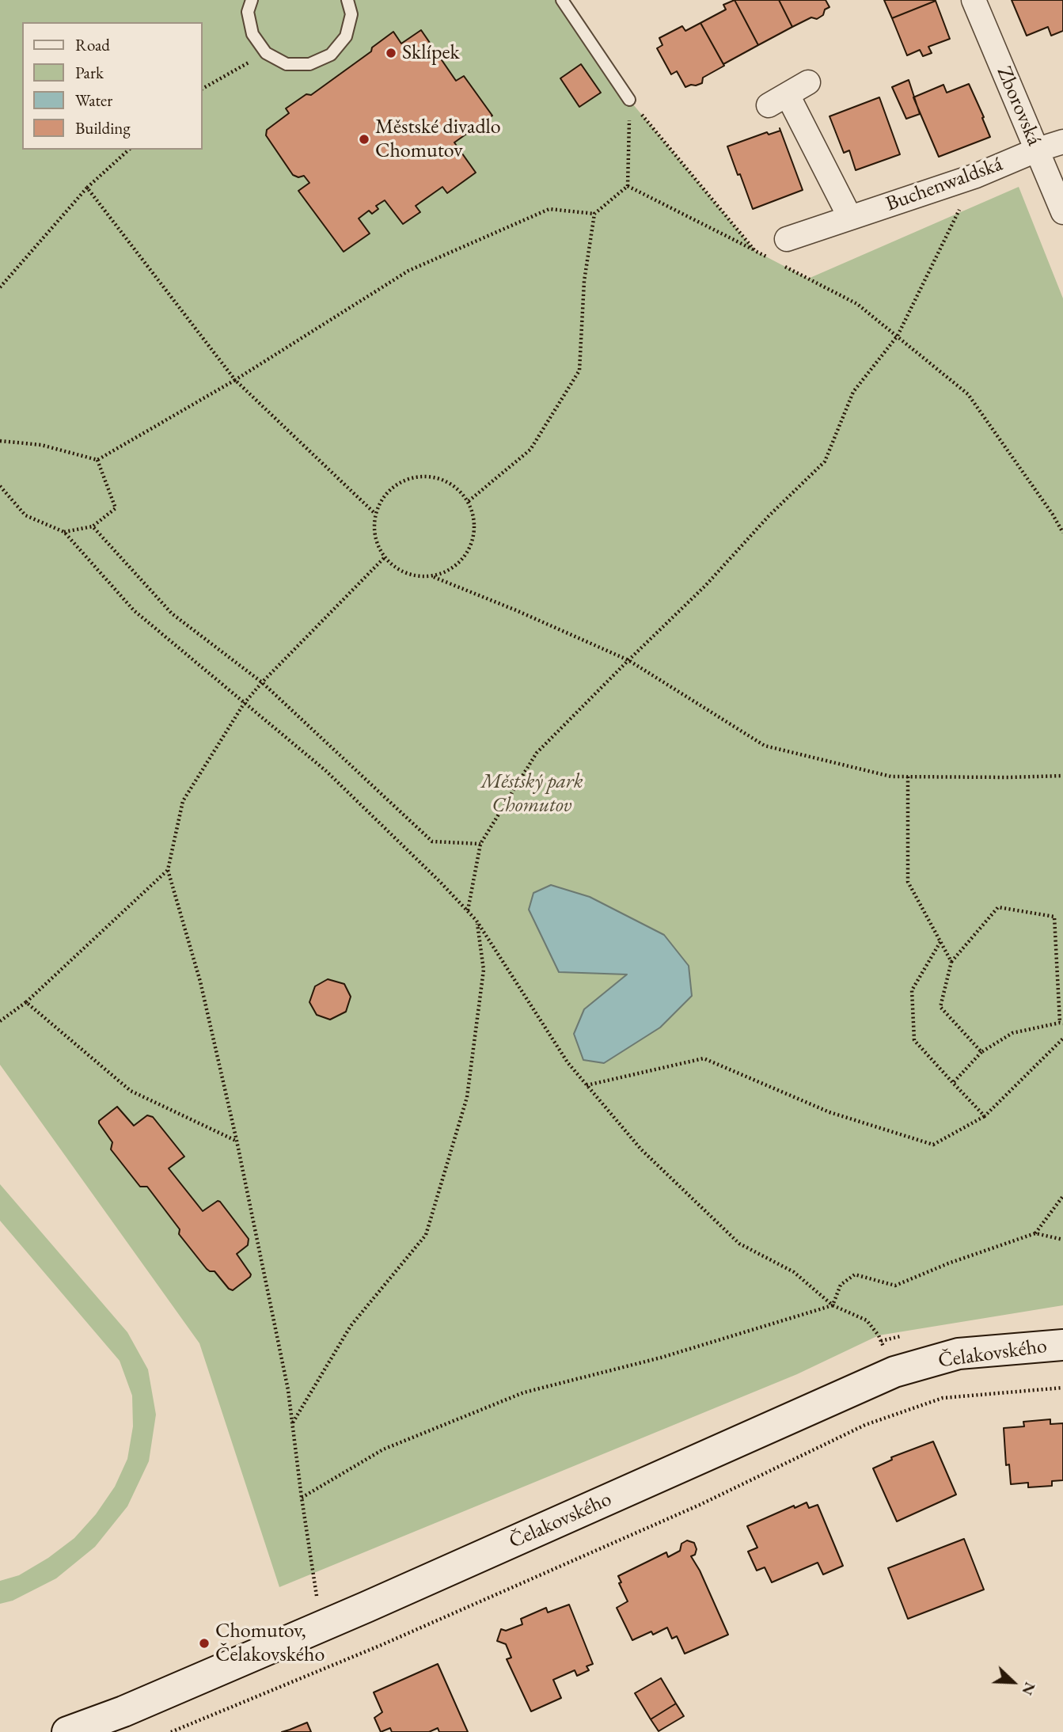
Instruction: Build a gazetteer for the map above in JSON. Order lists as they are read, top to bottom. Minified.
{"streets":{"street":["Zborovská","Buchenwaldská","Čelakovského"]},"crossings":[["Zborovská","Buchenwaldská"]],"parks":["Městský park Chomutov"],"places":["Sklípek","Městské divadlo Chomutov","Chomutov, Čelakovského"],"legend":["Road","Park","Water","Building"],"north":"bottom right"}
